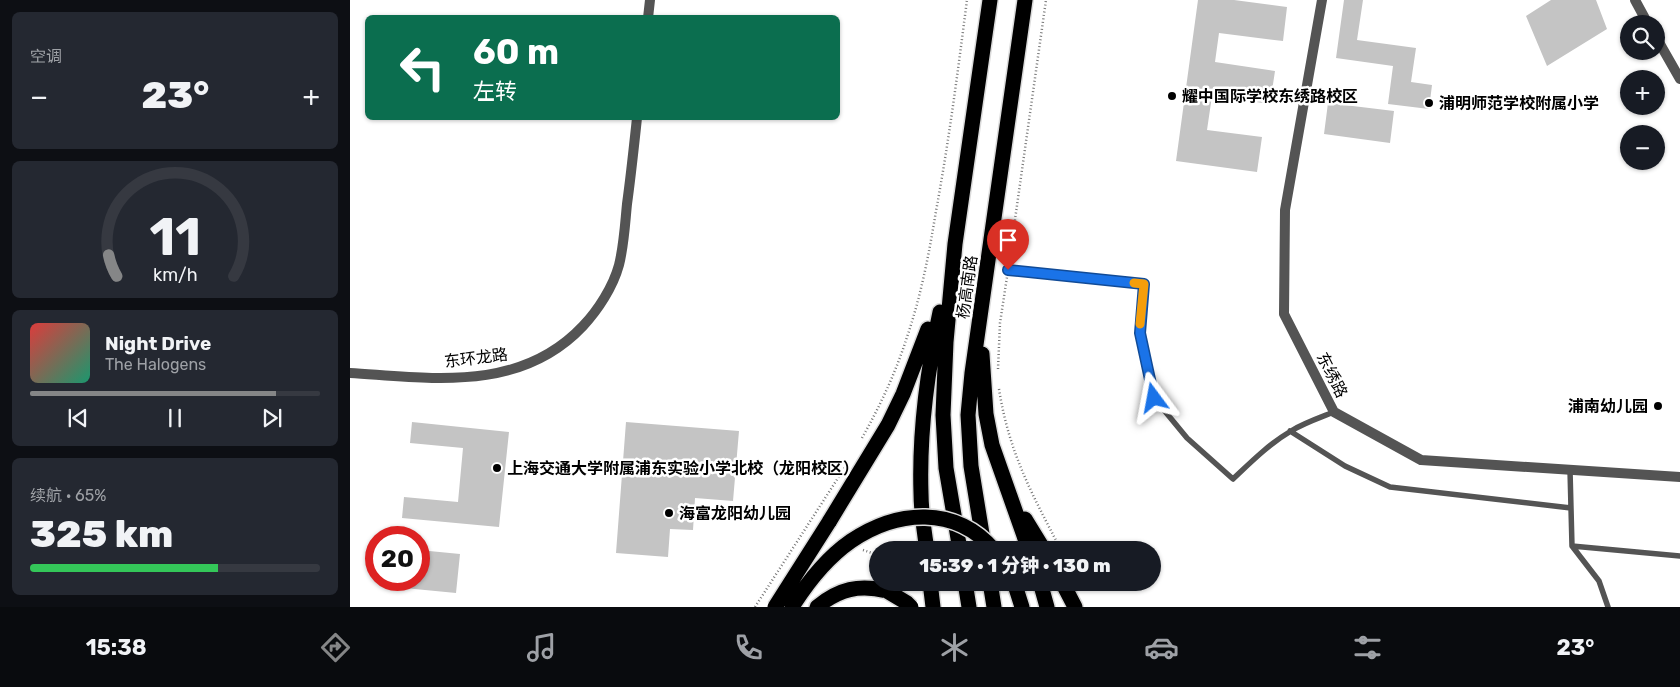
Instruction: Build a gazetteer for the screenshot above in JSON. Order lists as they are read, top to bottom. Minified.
{"streets":{"highway":["杨高南路"],"street":["东环龙路","东绣路"]},"places":["耀中国际学校东绣路校区","浦明师范学校附属小学","浦南幼儿园","上海交通大学附属浦东实验小学北校（龙阳校区）","海富龙阳幼儿园"],"page":{"tile":["空调",["续航 · 65%","325 km"]],"map_buttons":["+","−"],"turn":["60 m","左转"],"heat":["−","23°","+"],"song":["Night Drive","The Halogens"],"limit":"20","trip":"15:39 · 1 分钟 · 130 m","tabs":["15:38","23°"],"gauge":["11","km/h"]}}
